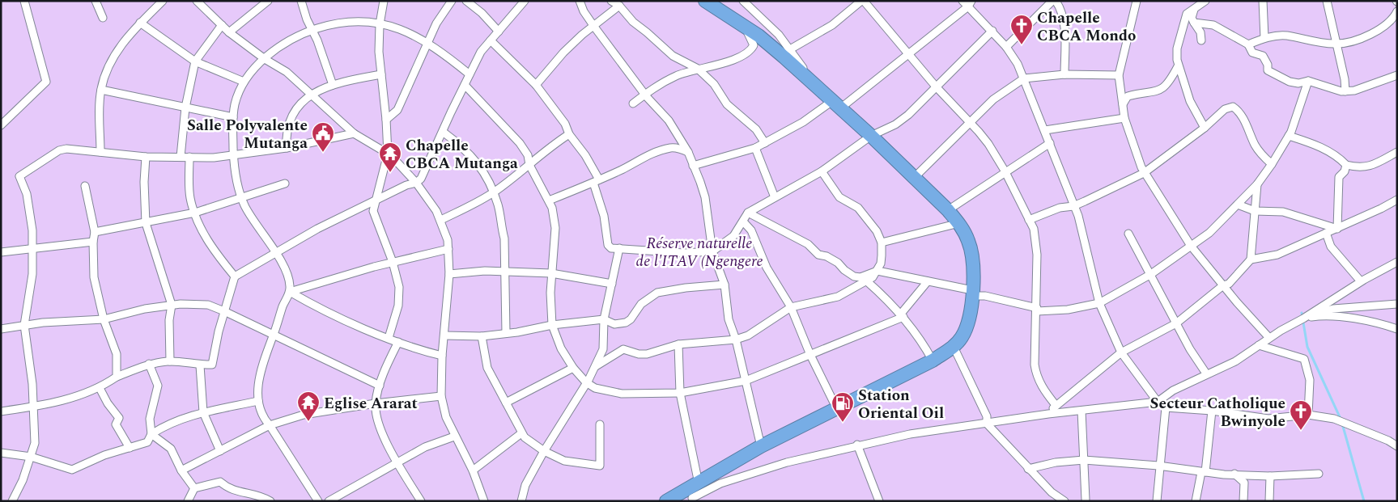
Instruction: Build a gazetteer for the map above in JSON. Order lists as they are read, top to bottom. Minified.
{"parks":["Réserve naturelle de l'ITAV (Ngengere"],"places":{"church":["Chapelle CBCA Mondo","Secteur Catholique Bwinyole"],"public building":["Salle Polyvalente Mutanga"],"temple":["Chapelle CBCA Mutanga","Eglise Ararat"],"fuel station":["Station Oriental Oil"]}}
